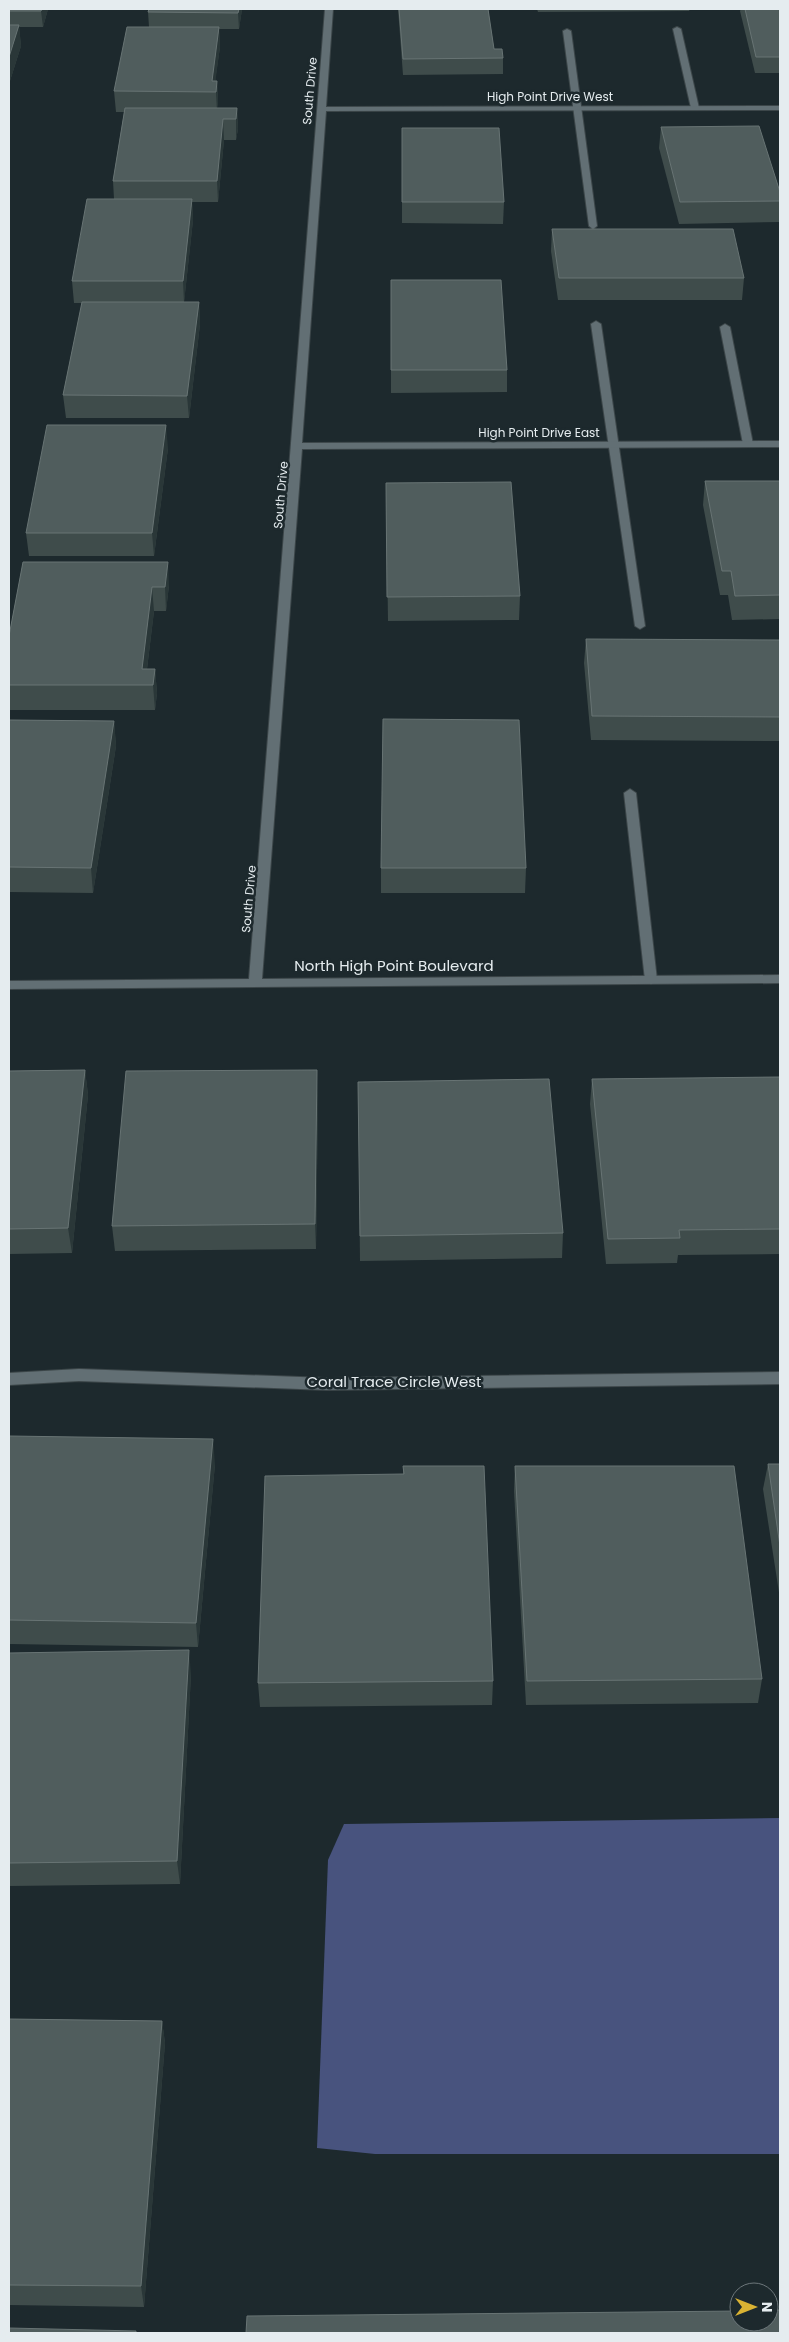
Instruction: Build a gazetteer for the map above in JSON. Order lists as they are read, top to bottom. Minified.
{"streets":{"street":["South Drive","High Point Drive West","High Point Drive East","North High Point Boulevard","Coral Trace Circle West"]},"crossings":[["South Drive","High Point Drive West"],["South Drive","High Point Drive East"],["South Drive","North High Point Boulevard"]],"north":"right"}
